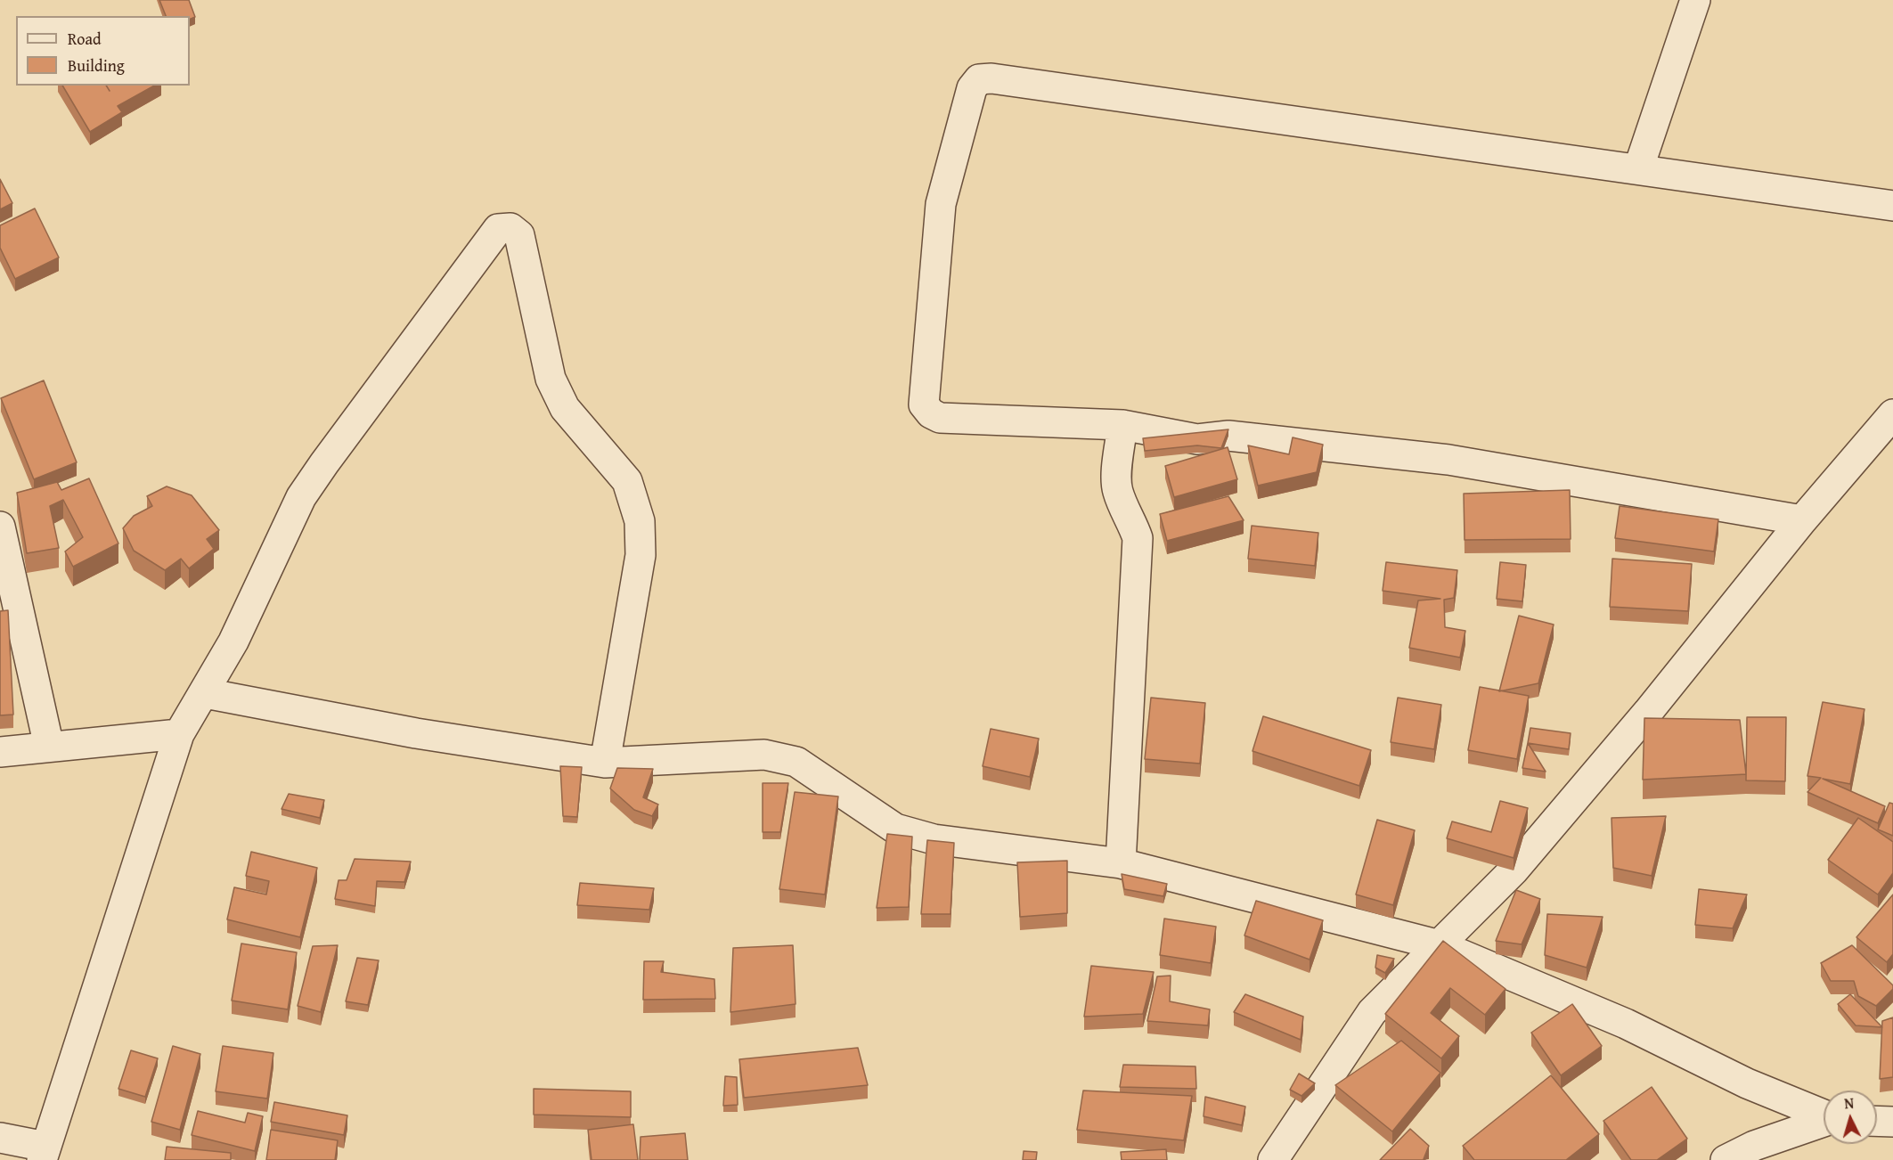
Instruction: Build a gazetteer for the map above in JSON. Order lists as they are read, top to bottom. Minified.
{"legend":["Road","Building"],"north":"top"}
